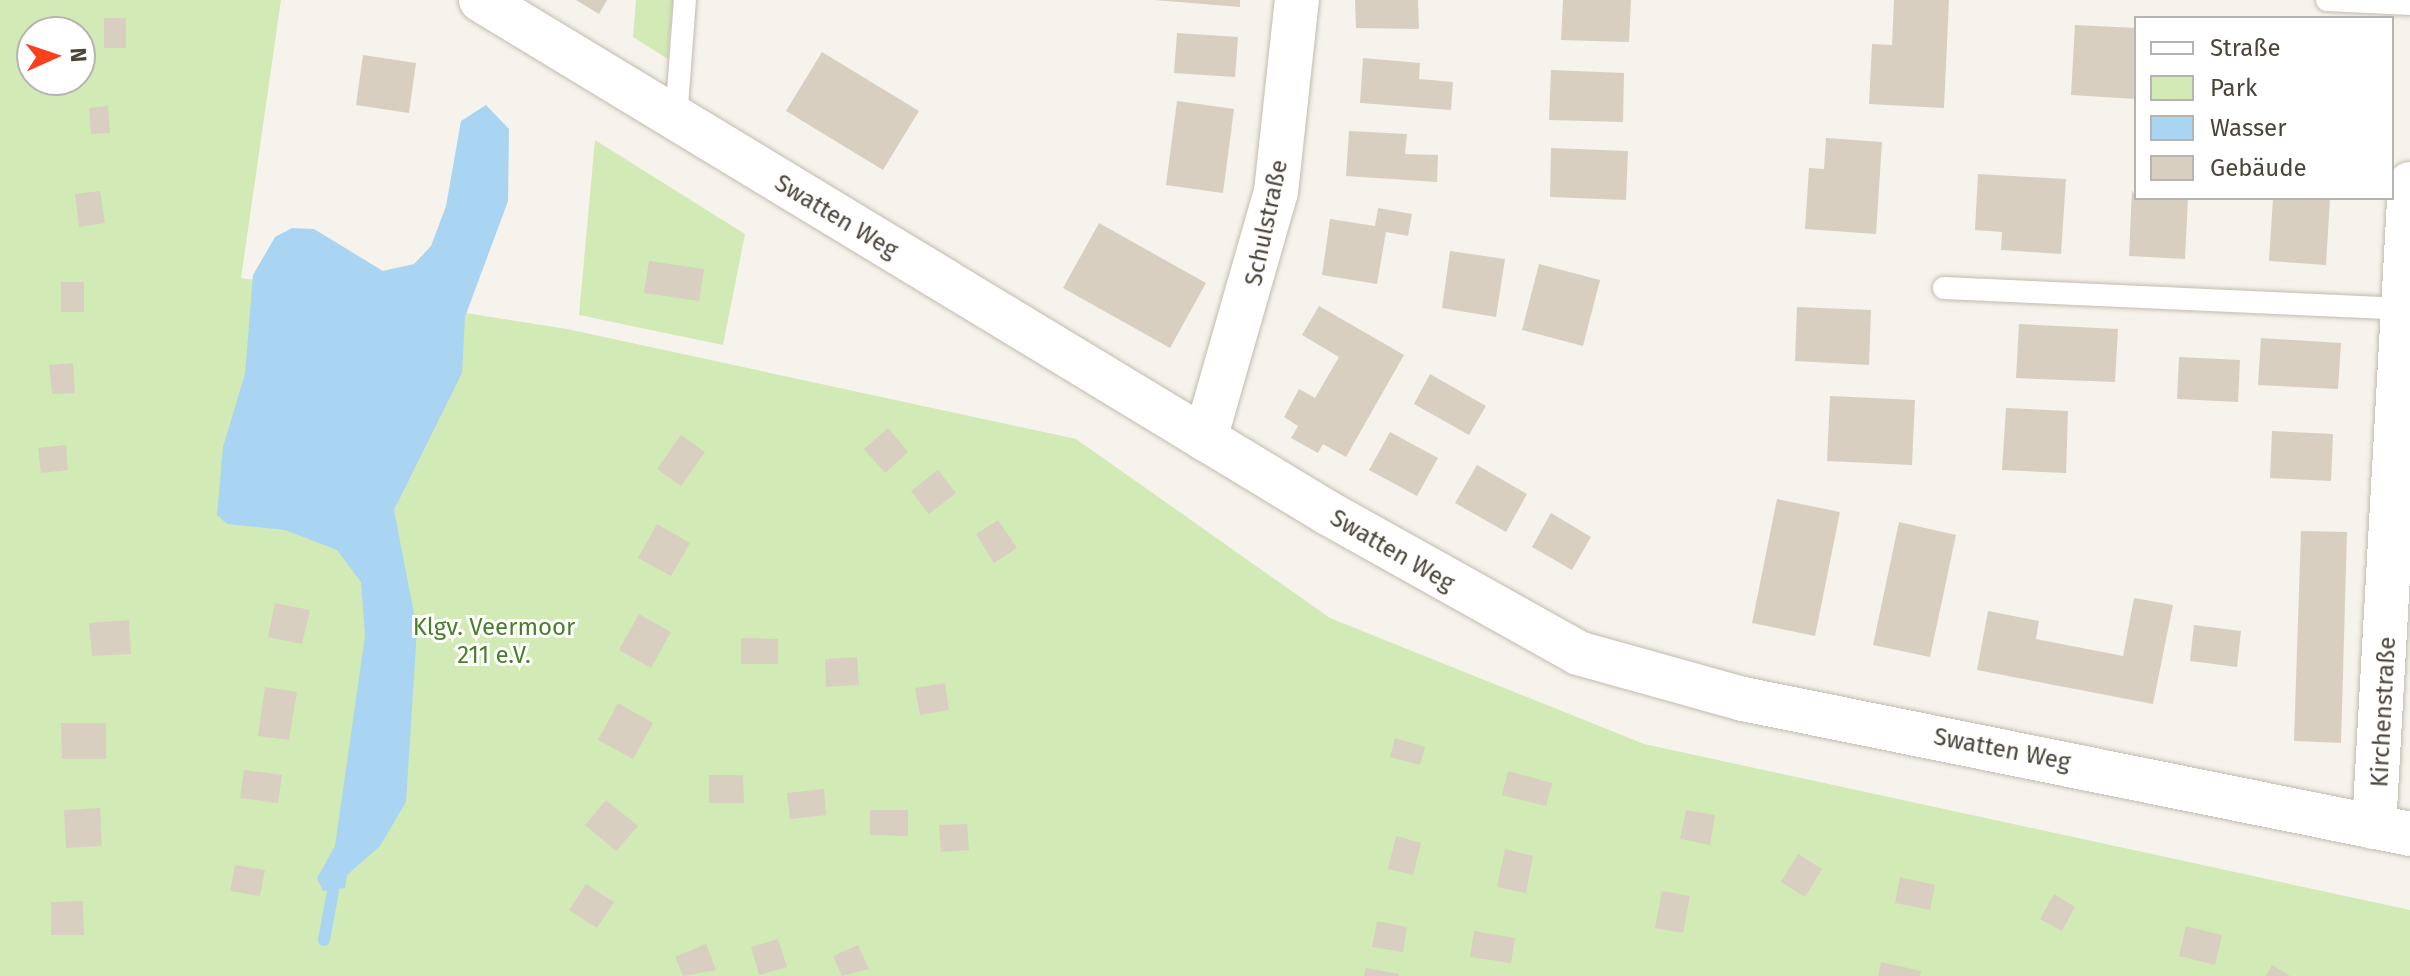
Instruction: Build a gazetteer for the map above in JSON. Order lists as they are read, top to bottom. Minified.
{"streets":{"street":["Swatten Weg","Schulstraße","Kirchenstraße"]},"crossings":[["Swatten Weg","Schulstraße"],["Swatten Weg","Kirchenstraße"]],"parks":["Klgv. Veermoor 211 e.V."],"legend":["Straße","Park","Wasser","Gebäude"],"north":"right"}
